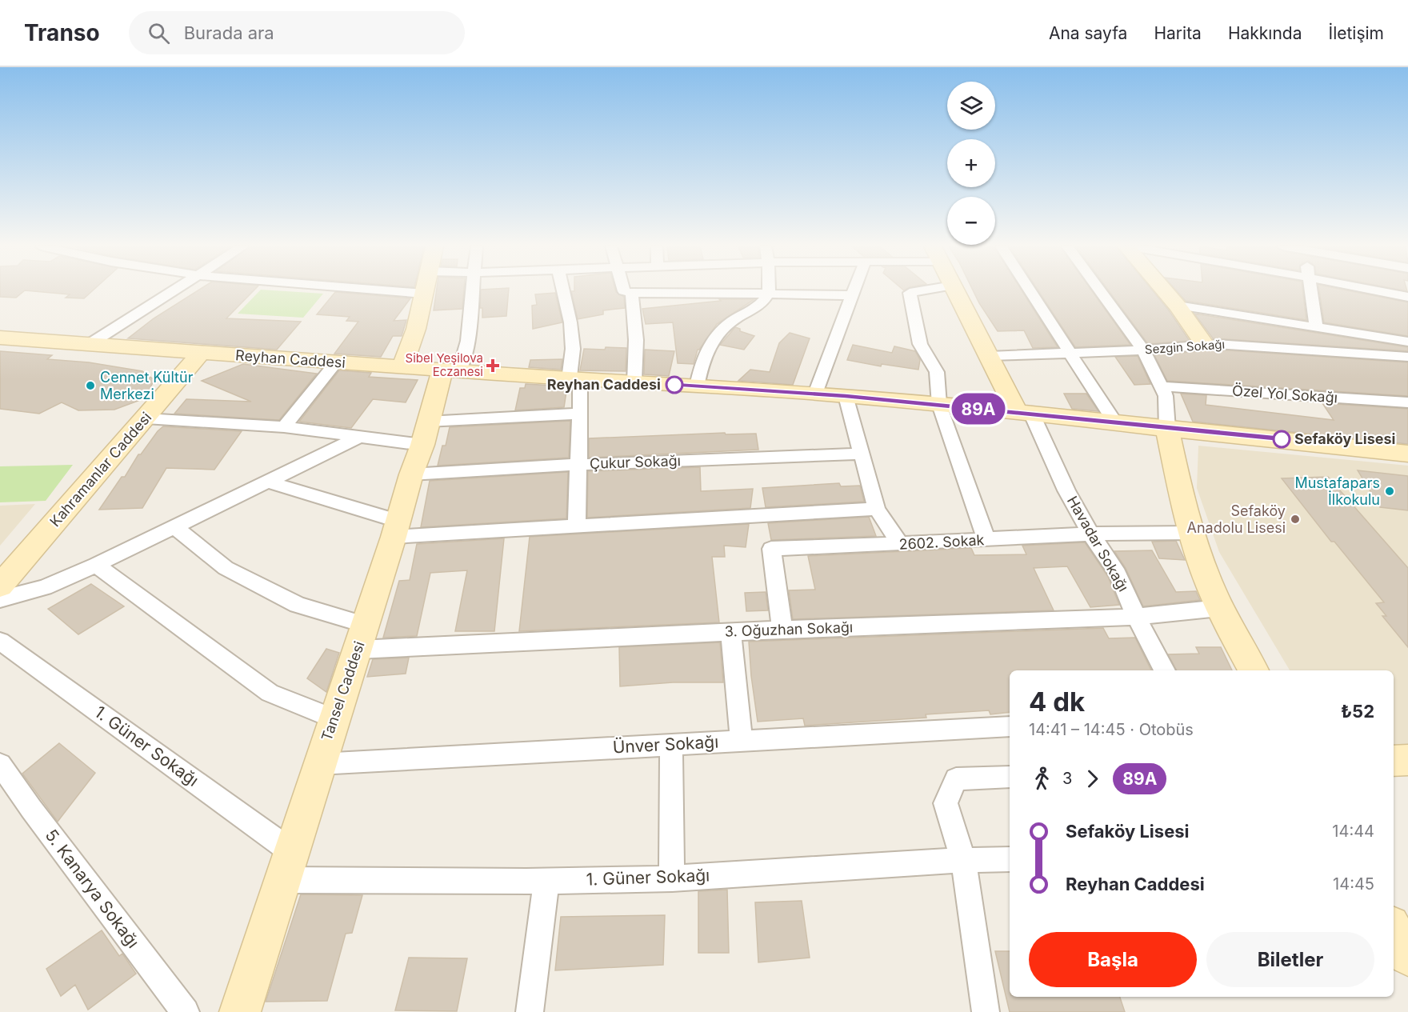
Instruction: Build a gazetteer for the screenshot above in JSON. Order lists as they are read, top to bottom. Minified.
{"streets":{"street":["Sezgin Sokağı","Reyhan Caddesi","Özel Yol Sokağı","Çukur Sokağı","Kahramanlar Caddesi","2602. Sokak","Havadar Sokağı","3. Oğuzhan Sokağı","Tansel Caddesi","Ünver Sokağı","1. Güner Sokağı","5. Kanarya Sokağı"]},"crossings":[["Reyhan Caddesi","Kahramanlar Caddesi"],["Reyhan Caddesi","Havadar Sokağı"],["Reyhan Caddesi","Tansel Caddesi"],["Çukur Sokağı","Tansel Caddesi"],["2602. Sokak","Havadar Sokağı"],["2602. Sokak","3. Oğuzhan Sokağı"],["Havadar Sokağı","3. Oğuzhan Sokağı"],["3. Oğuzhan Sokağı","Tansel Caddesi"],["Tansel Caddesi","Ünver Sokağı"],["Tansel Caddesi","1. Güner Sokağı"]],"places":{"health":["Sibel Yeşilova Eczanesi"],"other":["Reyhan Caddesi","Cennet Kültür Merkezi","Sefaköy Lisesi","Mustafapars İlkokulu","Sefaköy Anadolu Lisesi"]},"lines":["bus line 89A"],"page":{"header":"Transo","search":"Burada ara","nav":["Ana sayfa","Harita","Hakkında","İletişim"],"on_map":"89A","map_buttons":["+","−"],"heading":["4 dk","14:41 – 14:45 · Otobüs","₺52"],"legs":["3","89A"],"list":[{"name":"Sefaköy Lisesi","value":"14:44"},{"name":"Reyhan Caddesi","value":"14:45"}],"buttons":["Başla","Biletler"]}}
